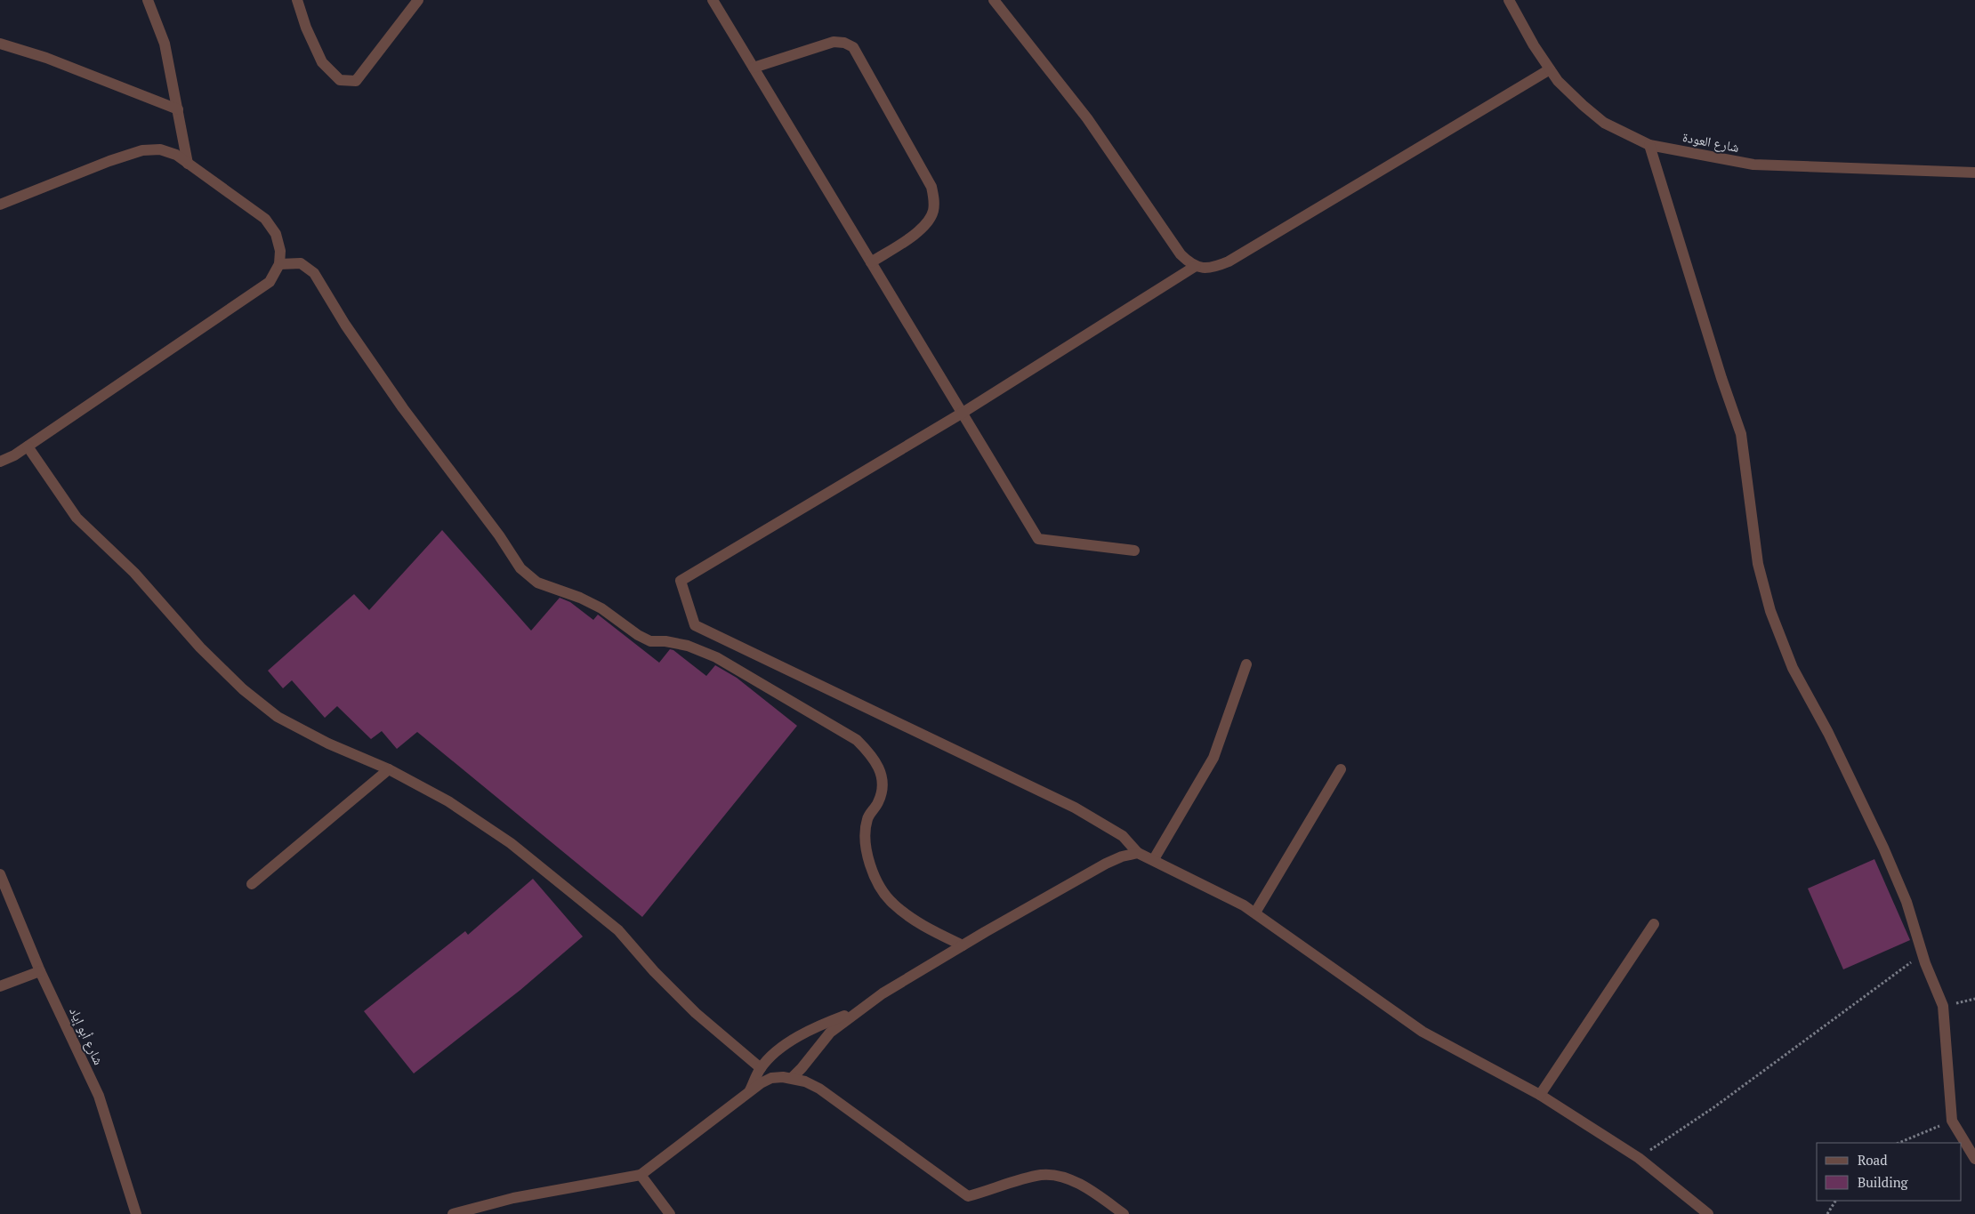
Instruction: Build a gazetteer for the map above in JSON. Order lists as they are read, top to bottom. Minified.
{"streets":{"street":["شارع العودة","شارع أبو إياد"]},"legend":["Road","Building"]}
